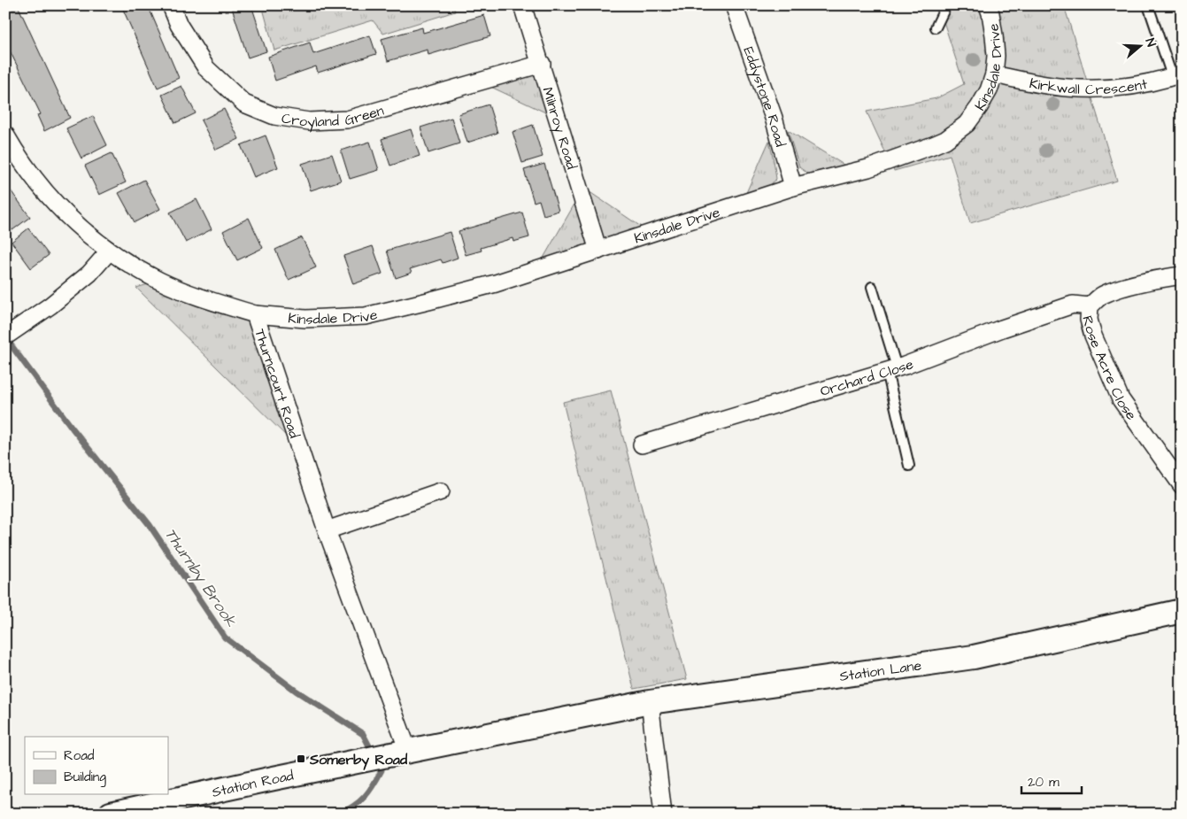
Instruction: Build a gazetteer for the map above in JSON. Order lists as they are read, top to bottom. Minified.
{"streets":{"street":["Kinsdale Drive","Kirkwall Crescent","Eddystone Road","Croyland Green","Milnroy Road","Rose Acre Close","Orchard Close","Thurncourt Road","Station Lane","Station Road"]},"crossings":[["Kinsdale Drive","Kirkwall Crescent"],["Kinsdale Drive","Eddystone Road"],["Kinsdale Drive","Milnroy Road"],["Kinsdale Drive","Thurncourt Road"],["Croyland Green","Milnroy Road"],["Rose Acre Close","Orchard Close"],["Thurncourt Road","Station Road"],["Station Lane","Station Road"]],"water":["Thurnby Brook"],"places":{"transit":["Somerby Road"]},"legend":["Road","Building"],"scale_bar":"20 m","north":"right"}
